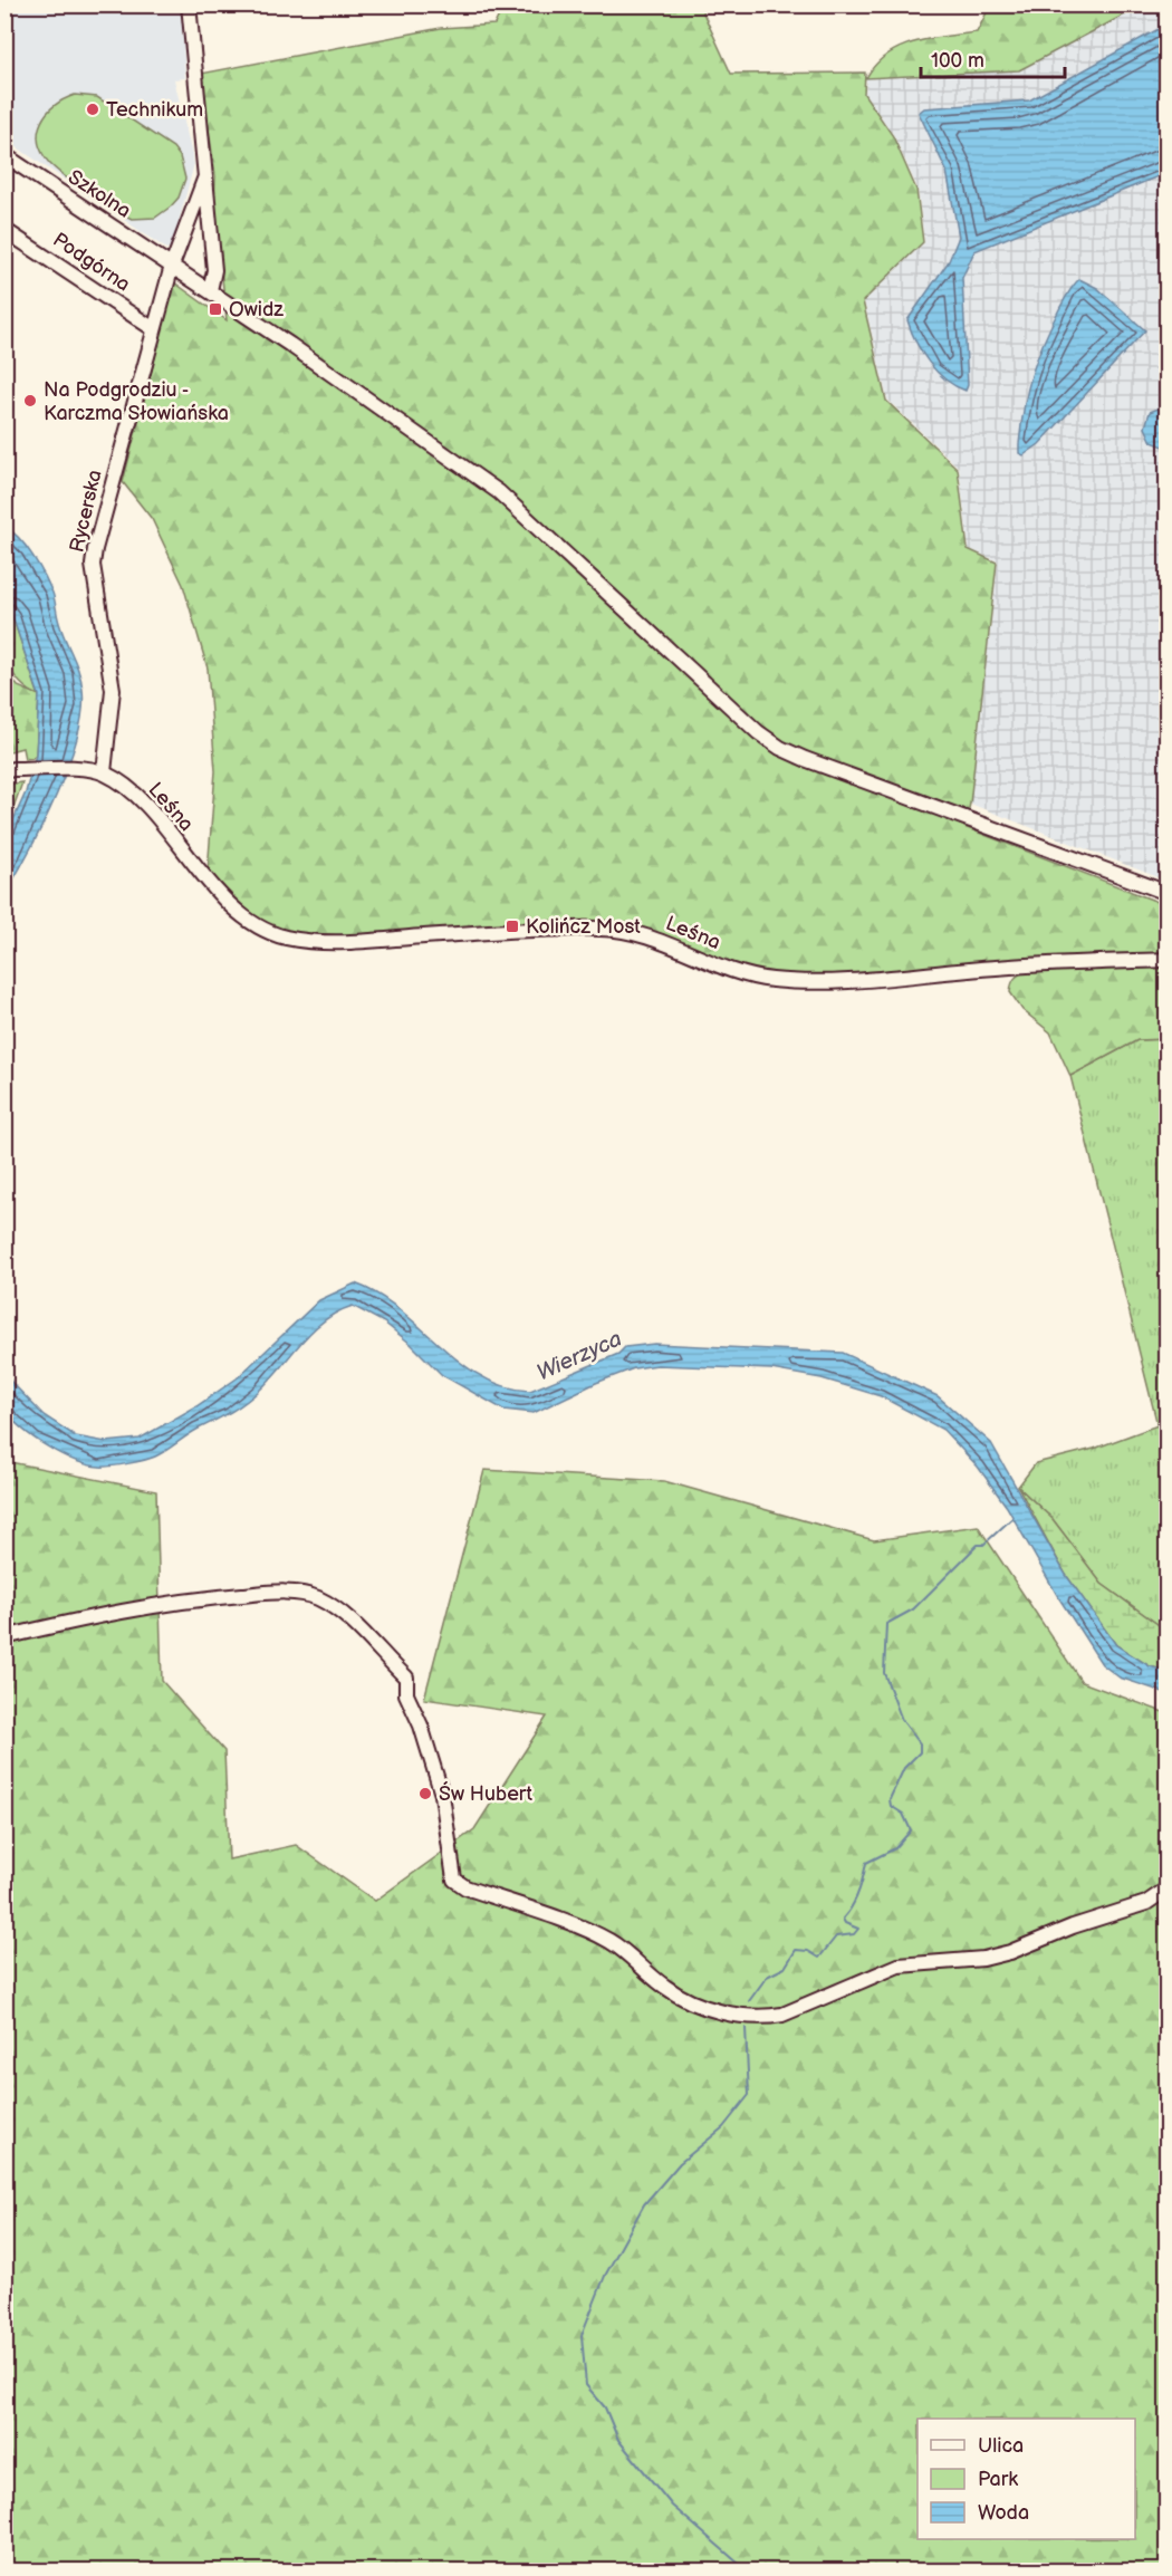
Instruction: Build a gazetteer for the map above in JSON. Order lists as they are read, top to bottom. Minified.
{"streets":{"street":["Szkolna","Podgórna","Rycerska","Leśna"]},"crossings":[["Szkolna","Rycerska"],["Podgórna","Rycerska"],["Rycerska","Leśna"]],"water":["Wierzyca"],"places":{"other":["Technikum","Na Podgrodziu - Karczma Słowiańska","Św Hubert"],"transit":["Owidz","Kolińcz Most"]},"legend":["Ulica","Park","Woda"],"scale_bar":"100 m"}
